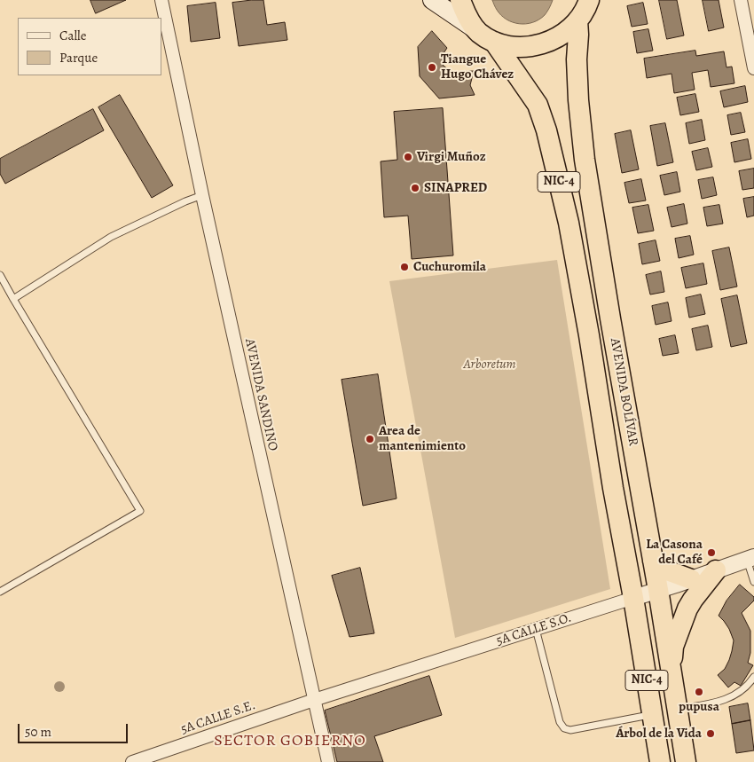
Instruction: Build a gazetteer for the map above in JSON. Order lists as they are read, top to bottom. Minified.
{"streets":{"highway":["NIC-4","AVENIDA BOLÍVAR"],"street":["AVENIDA SANDINO","5A CALLE S.O.","5A CALLE S.E."]},"crossings":[["NIC-4","AVENIDA BOLÍVAR"],["AVENIDA BOLÍVAR","5A CALLE S.O."],["AVENIDA SANDINO","5A CALLE S.O."],["AVENIDA SANDINO","5A CALLE S.E."],["5A CALLE S.O.","5A CALLE S.E."]],"districts":["SECTOR GOBIERNO"],"parks":["Arboretum"],"places":["Tiangue Hugo Chávez","Virgi Muñoz","SINAPRED","Cuchuromila","Area de mantenimiento","La Casona del Café","pupusa","Árbol de la Vida"],"legend":["Calle","Parque"],"scale_bar":"50 m"}
